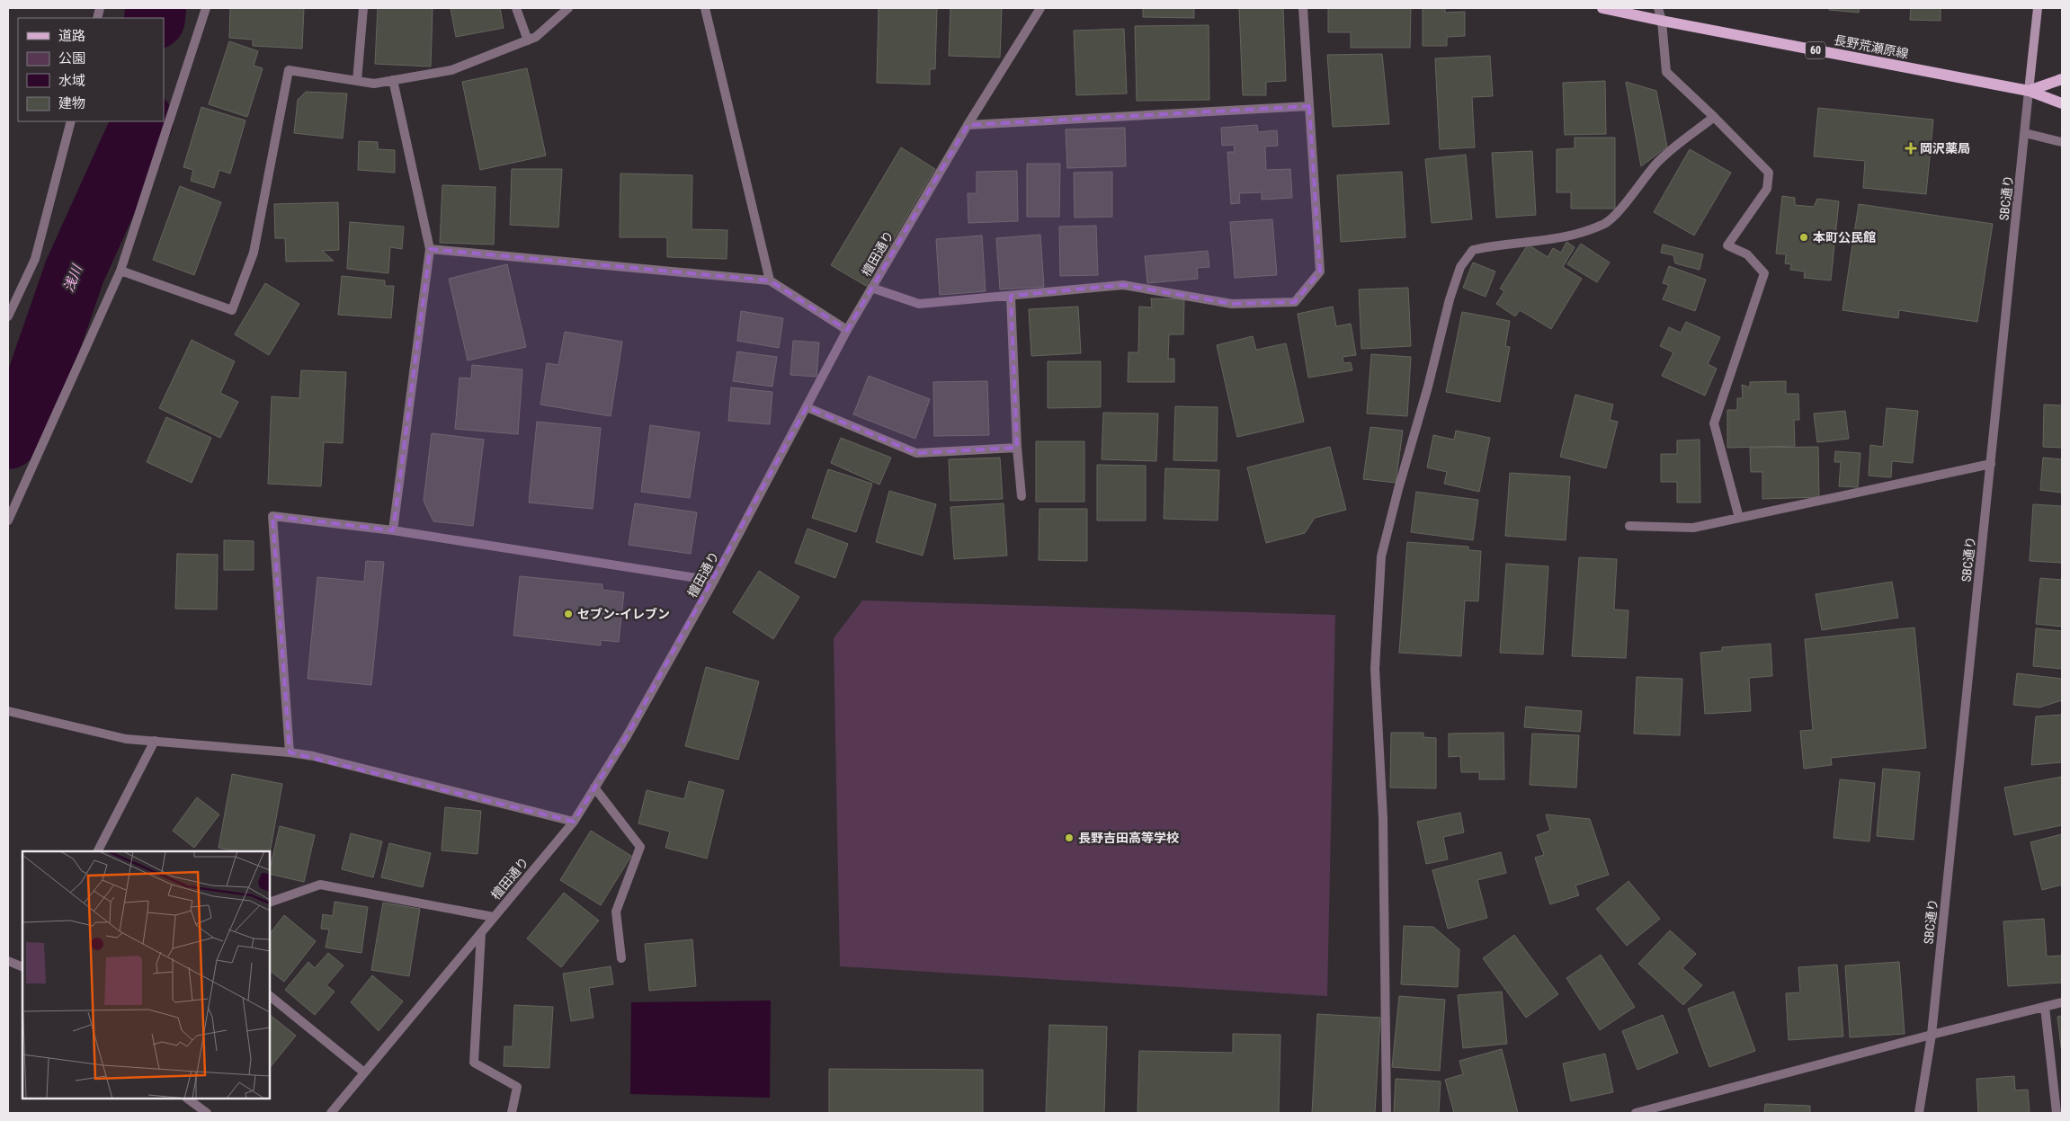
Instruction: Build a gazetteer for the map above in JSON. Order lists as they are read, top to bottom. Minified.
{"streets":{"main road":["長野荒瀬原線","60","SBC通り"],"street":["檀田通り"]},"crossings":[["長野荒瀬原線","SBC通り"]],"water":["浅川"],"places":{"health":["岡沢薬局"],"other":["本町公民館","セブン-イレブン","長野吉田高等学校"]},"legend":["道路","公園","水域","建物"]}
